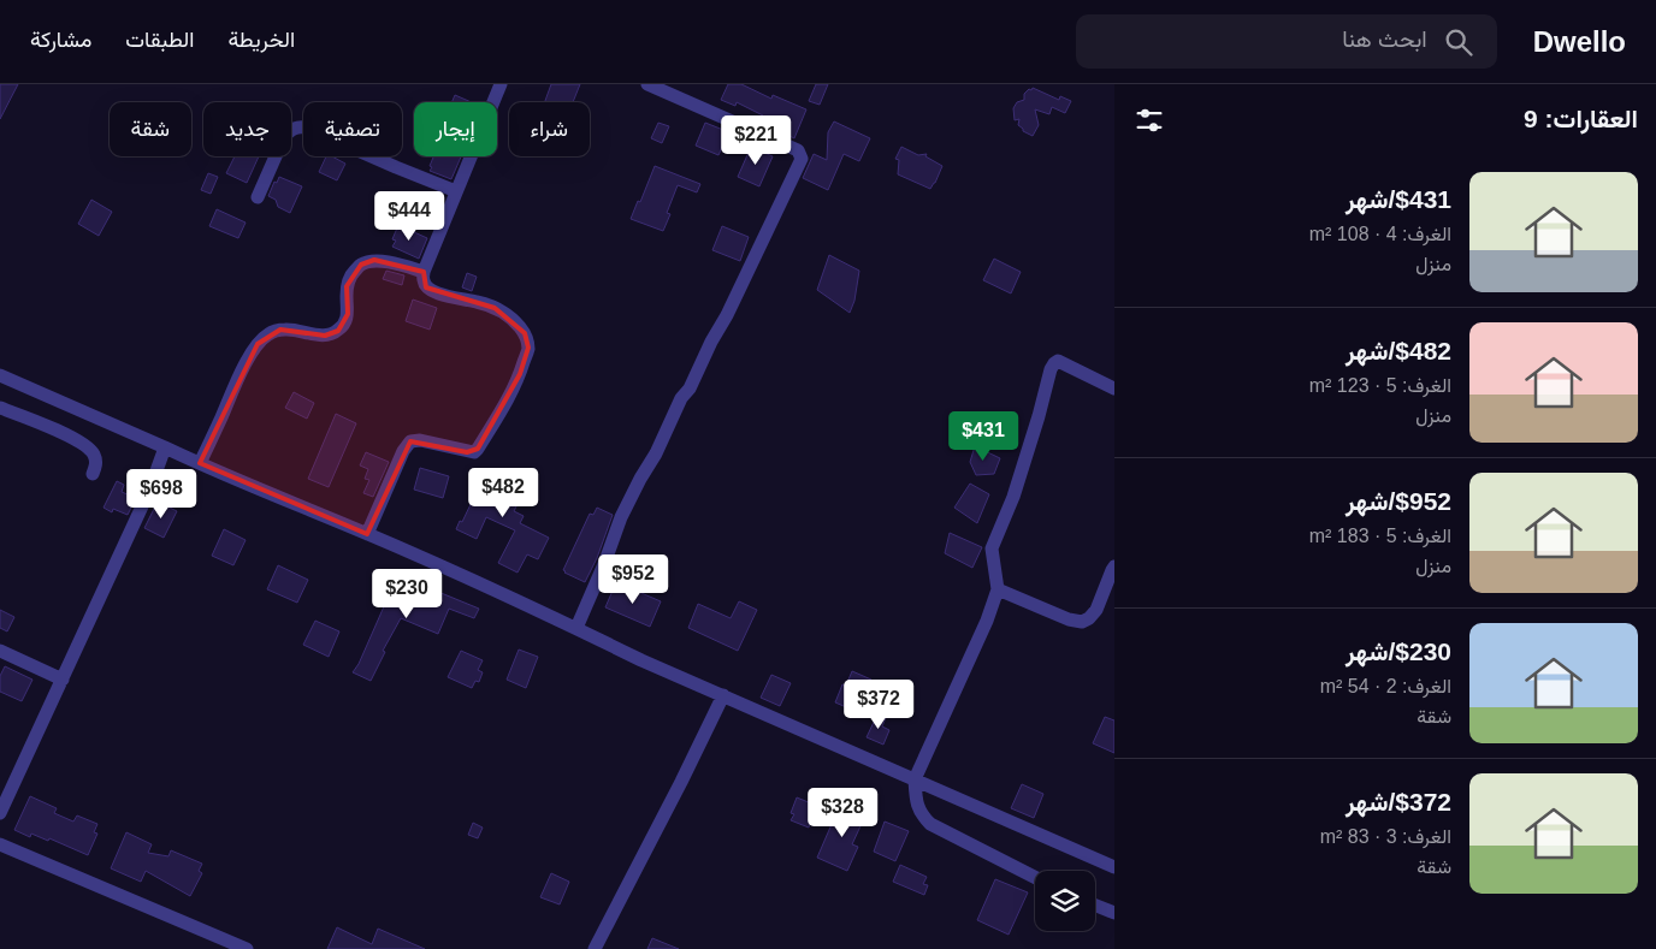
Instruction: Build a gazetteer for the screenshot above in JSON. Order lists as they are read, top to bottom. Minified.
{"page":{"header":"Dwello","search":"ابحث هنا","nav":["الخريطة","الطبقات","مشاركة"],"heading":"العقارات: 9","chip":["شراء","إيجار","تصفية","جديد","شقة"],"price":["$221","$444","$431","$482","$698","$952","$230","$372","$328"],"list":[{"name":"$431/شهر","note":"الغرف: 4 · 108 m² · منزل"},{"name":"$482/شهر","note":"الغرف: 5 · 123 m² · منزل"},{"name":"$952/شهر","note":"الغرف: 5 · 183 m² · منزل"},{"name":"$230/شهر","note":"الغرف: 2 · 54 m² · شقة"},{"name":"$372/شهر","note":"الغرف: 3 · 83 m² · شقة"}]}}
